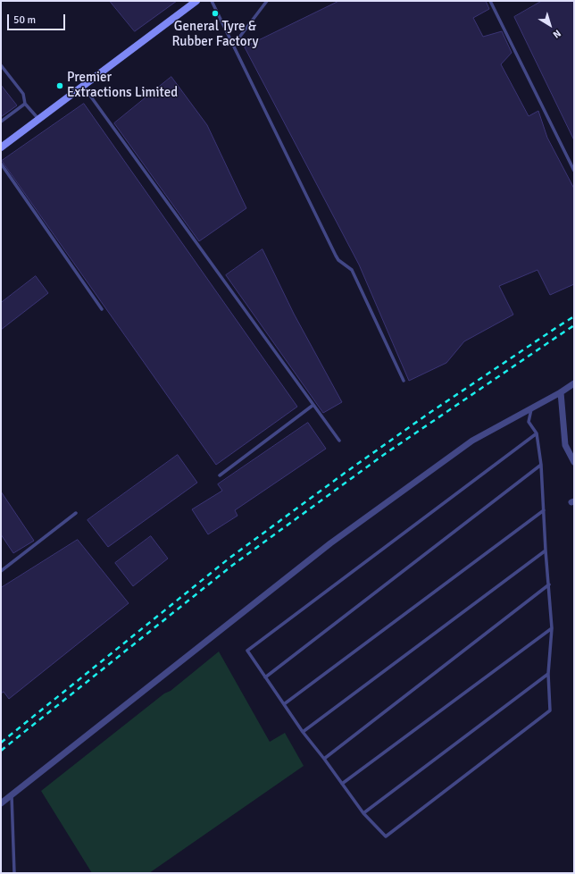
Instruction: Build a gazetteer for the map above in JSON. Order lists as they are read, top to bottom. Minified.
{"places":["General Tyre & Rubber Factory","Premier Extractions Limited"],"scale_bar":"50 m","north":"bottom right"}
